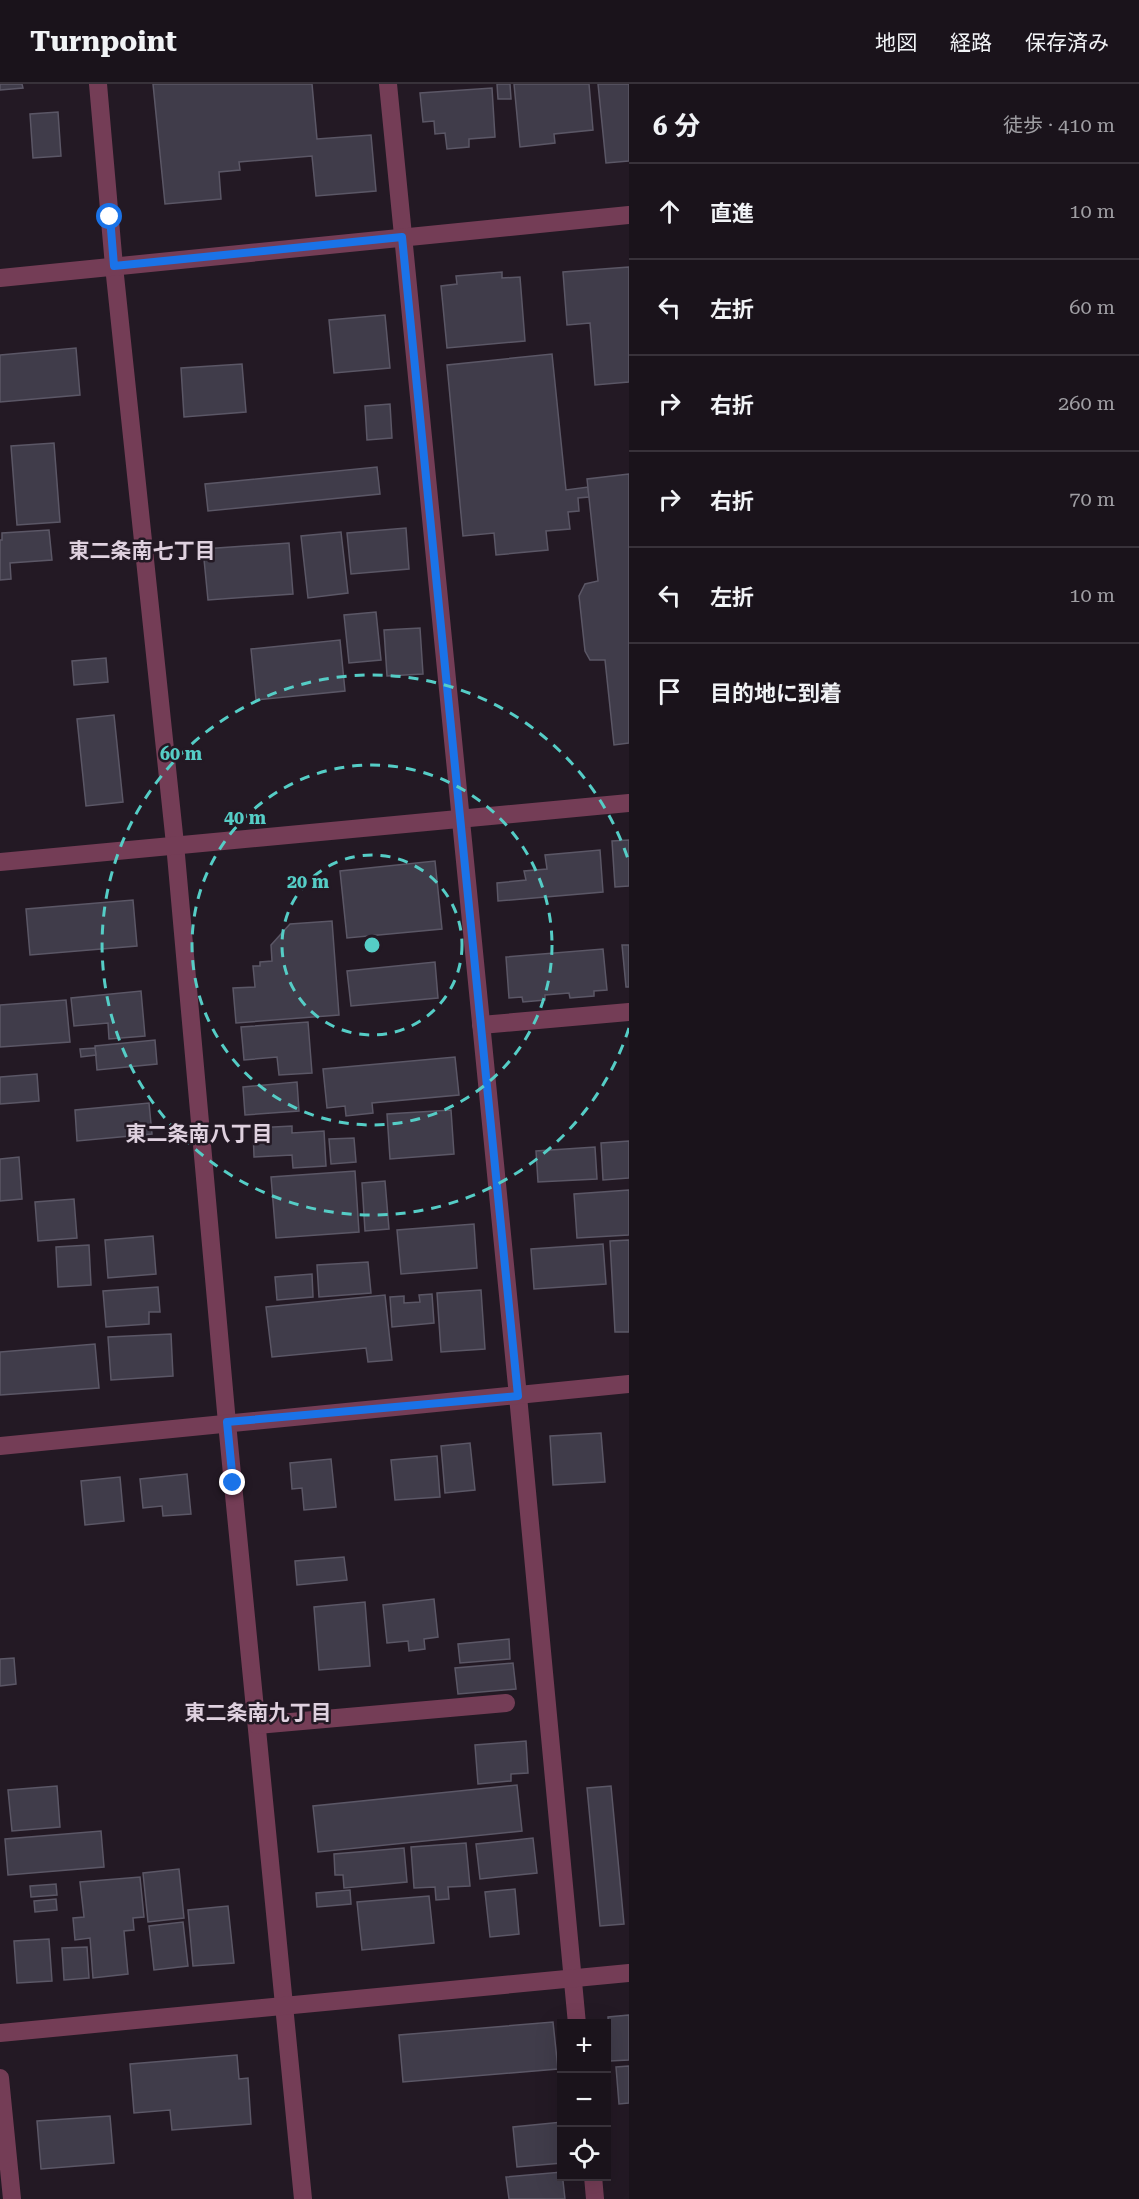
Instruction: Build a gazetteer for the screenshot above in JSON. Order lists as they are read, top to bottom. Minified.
{"districts":["東二条南七丁目","東二条南八丁目","東二条南九丁目"],"page":{"header":"Turnpoint","nav":["地図","経路","保存済み"],"heading":["6 分","徒歩 · 410 m"],"list":[["直進","10 m"],["左折","60 m"],["右折","260 m"],["右折","70 m"],["左折","10 m"],"目的地に到着"],"map_buttons":["+","−"]},"rings":["60 m","40 m","20 m"]}
